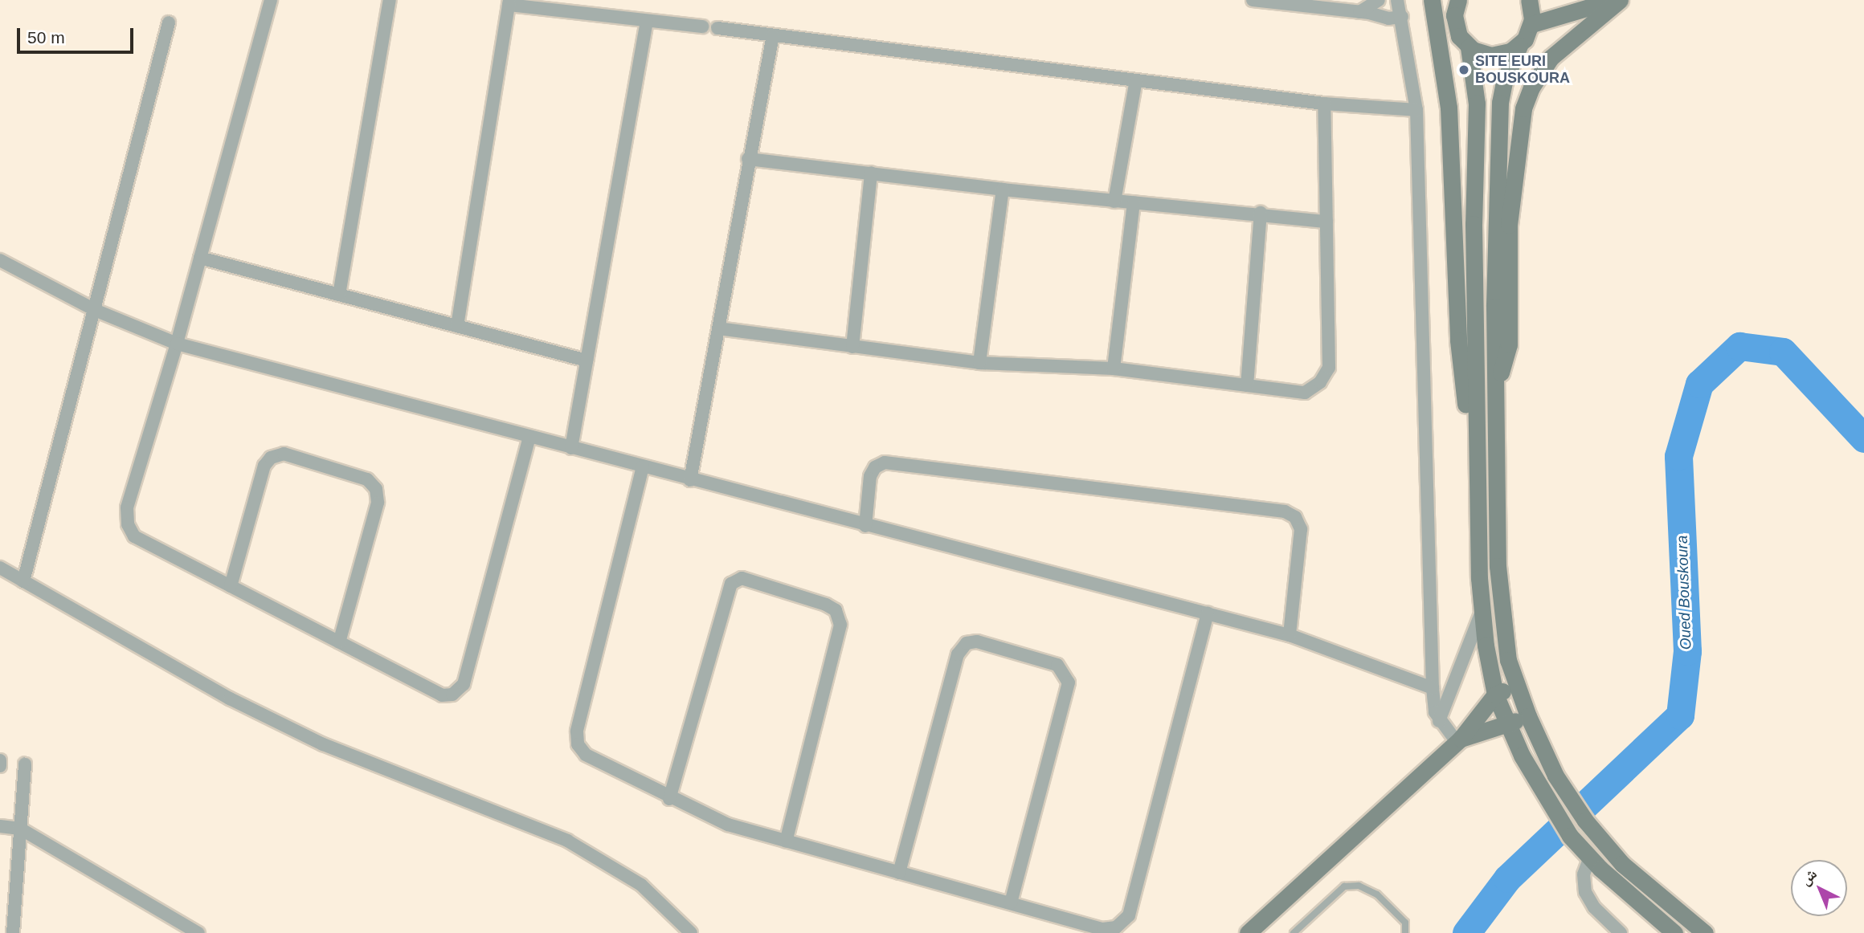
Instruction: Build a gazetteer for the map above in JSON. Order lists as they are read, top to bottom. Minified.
{"water":["Oued Bouskoura"],"places":["SITE EURI BOUSKOURA"],"scale_bar":"50 m","north":"top left"}
